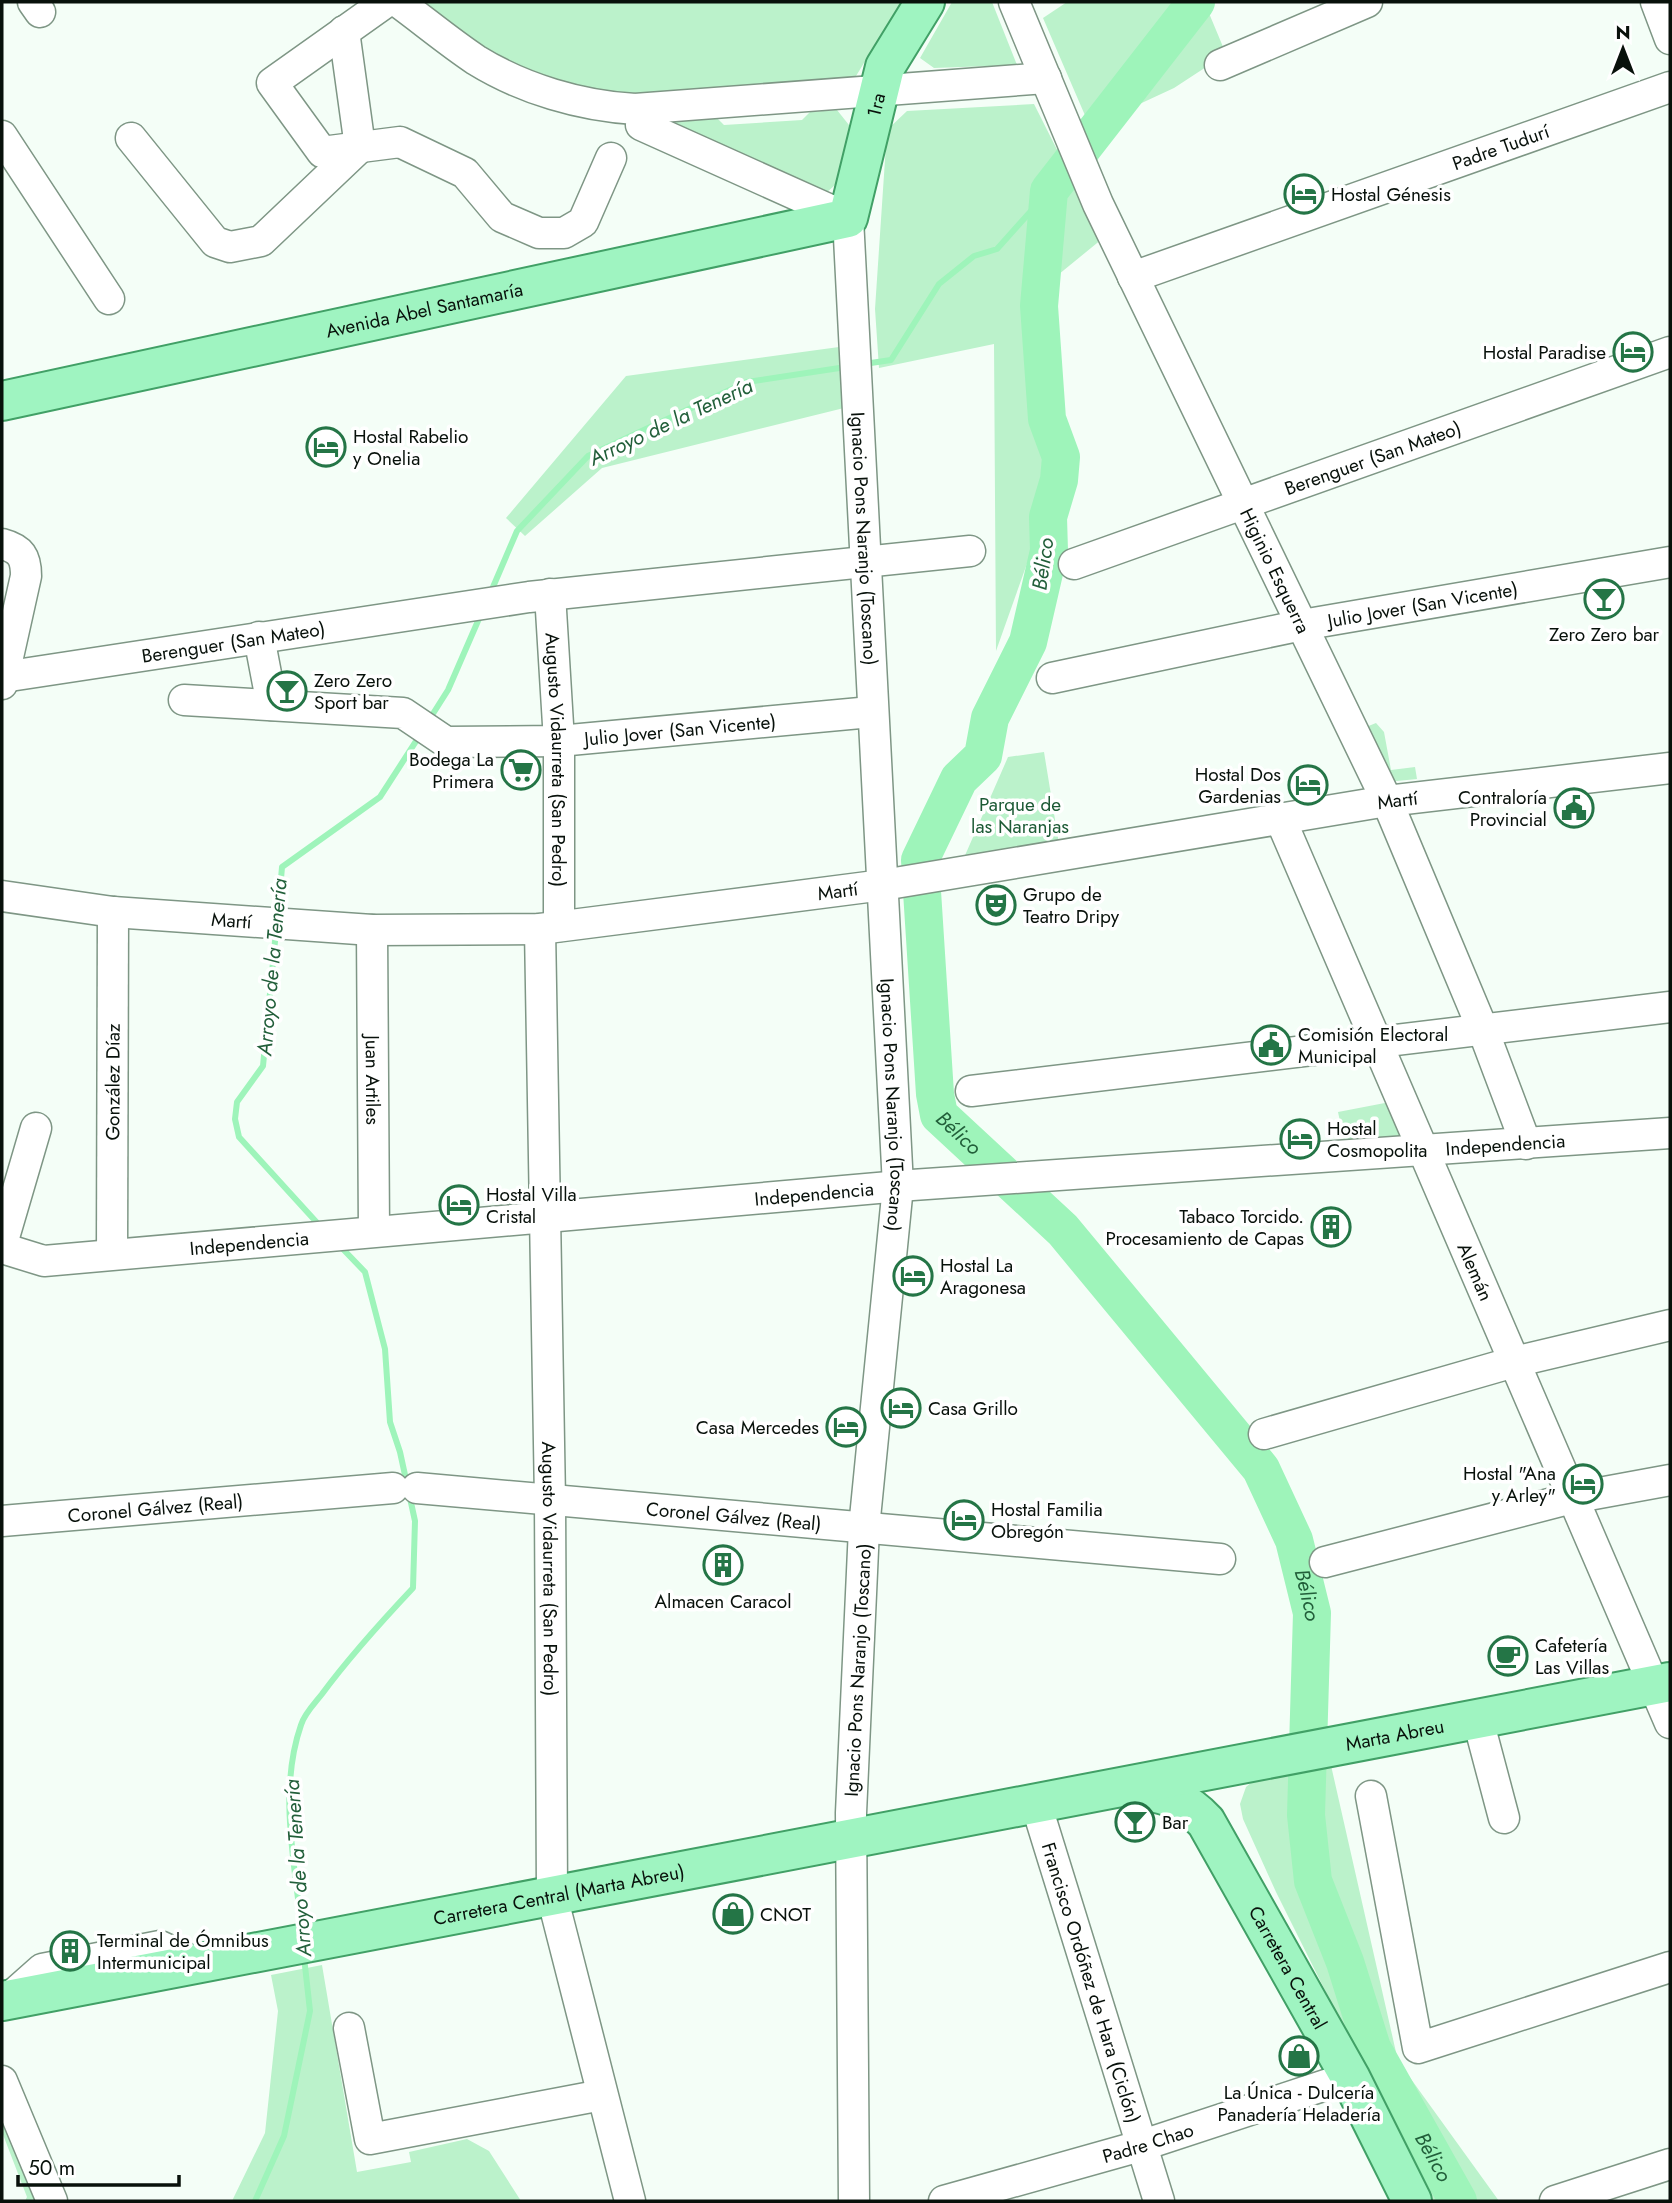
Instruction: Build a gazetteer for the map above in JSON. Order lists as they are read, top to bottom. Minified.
{"streets":{"main road":["1ra","Avenida Abel Santamaría","Marta Abreu","Carretera Central (Marta Abreu)","Carretera Central"],"street":["Padre Tudurí","Berenguer (San Mateo)","Ignacio Pons Naranjo (Toscano)","Higinio Esquerra","Julio Jover (San Vicente)","Augusto Vidaurreta (San Pedro)","Martí","Juan Artiles","González Díaz","Independencia","Alemán","Coronel Gálvez (Real)","Francisco Ordóñez de Hara (Ciclón)","Padre Chao"]},"crossings":[["1ra","Avenida Abel Santamaría"],["1ra","Ignacio Pons Naranjo (Toscano)"],["Padre Tudurí","Higinio Esquerra"],["Avenida Abel Santamaría","Ignacio Pons Naranjo (Toscano)"],["Berenguer (San Mateo)","Higinio Esquerra"],["Berenguer (San Mateo)","Augusto Vidaurreta (San Pedro)"],["Ignacio Pons Naranjo (Toscano)","Julio Jover (San Vicente)"],["Ignacio Pons Naranjo (Toscano)","Martí"],["Ignacio Pons Naranjo (Toscano)","Independencia"],["Ignacio Pons Naranjo (Toscano)","Coronel Gálvez (Real)"],["Ignacio Pons Naranjo (Toscano)","Carretera Central (Marta Abreu)"],["Higinio Esquerra","Julio Jover (San Vicente)"],["Higinio Esquerra","Martí"],["Higinio Esquerra","Independencia"],["Julio Jover (San Vicente)","Augusto Vidaurreta (San Pedro)"],["Augusto Vidaurreta (San Pedro)","Martí"],["Augusto Vidaurreta (San Pedro)","Independencia"],["Augusto Vidaurreta (San Pedro)","Coronel Gálvez (Real)"],["Augusto Vidaurreta (San Pedro)","Carretera Central (Marta Abreu)"],["Martí","Juan Artiles"],["Martí","González Díaz"],["Martí","Alemán"],["Juan Artiles","Independencia"],["González Díaz","Independencia"],["Independencia","Alemán"],["Alemán","Marta Abreu"],["Marta Abreu","Carretera Central (Marta Abreu)"],["Marta Abreu","Carretera Central"],["Carretera Central (Marta Abreu)","Carretera Central"],["Carretera Central (Marta Abreu)","Francisco Ordóñez de Hara (Ciclón)"],["Carretera Central","Padre Chao"],["Francisco Ordóñez de Hara (Ciclón)","Padre Chao"]],"water":["Arroyo de la Tenería","Bélico"],"parks":["Parque de las Naranjas"],"places":{"hotel":["Hostal Génesis","Hostal Paradise","Hostal Rabelio y Onelia","Hostal Dos Gardenias","Hostal Cosmopolita","Hostal Villa Cristal","Hostal La Aragonesa","Casa Grillo","Casa Mercedes","Hostal \"Ana y Arley\"","Hostal Familia Obregón"],"bar":["Zero Zero bar","Zero Zero Sport bar","Bar"],"supermarket":["Bodega La Primera"],"public building":["Contraloría Provincial","Comisión Electoral Municipal"],"theatre":["Grupo de Teatro Dripy"],"building":["Tabaco Torcido. Procesamiento de Capas","Almacen Caracol","Terminal de Ómnibus Intermunicipal"],"cafe":["Cafetería Las Villas"],"shop":["CNOT","La Única - Dulcería Panadería Heladería"]},"scale_bar":"50 m","north":"top"}
